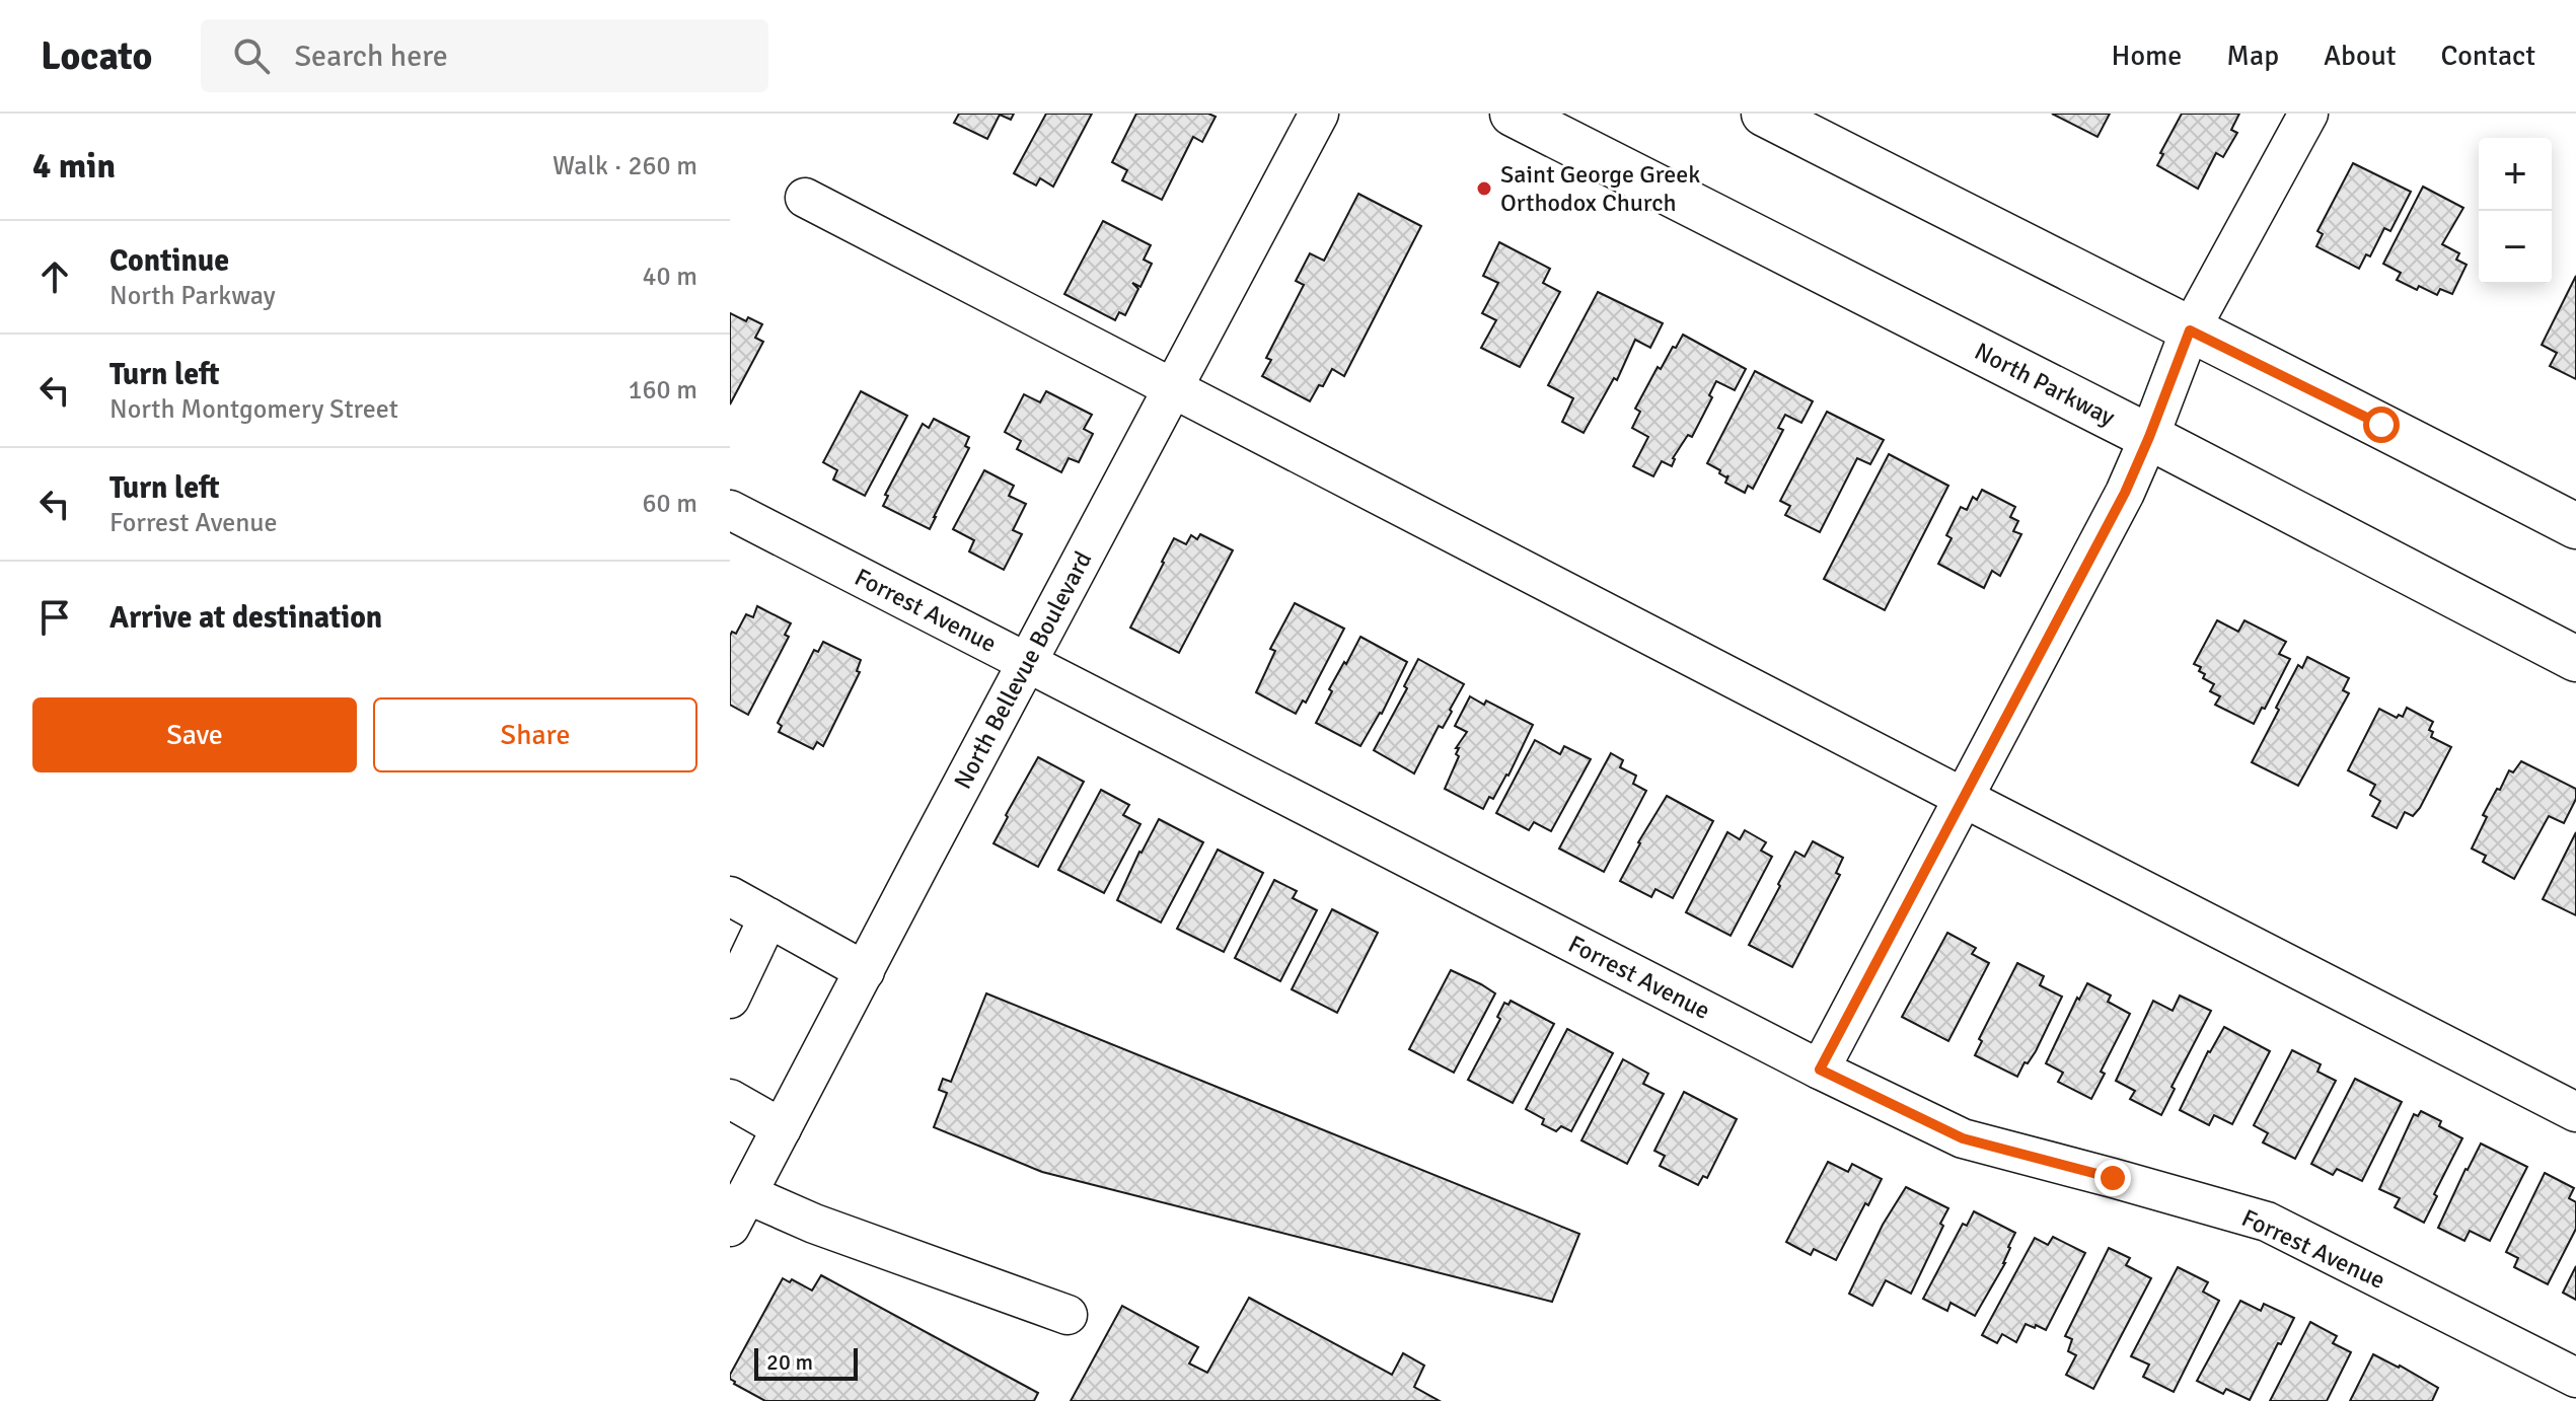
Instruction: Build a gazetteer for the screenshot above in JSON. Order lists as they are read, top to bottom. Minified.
{"streets":{"main road":["North Parkway"],"street":["Forrest Avenue","North Bellevue Boulevard"]},"crossings":[["Forrest Avenue","North Bellevue Boulevard"]],"places":["Saint George Greek Orthodox Church"],"scale_bar":"20 m","page":{"header":"Locato","search":"Search here","nav":["Home","Map","About","Contact"],"heading":["4 min","Walk · 260 m"],"map_buttons":["+","−"],"list":[["Continue","North Parkway","40 m"],["Turn left","North Montgomery Street","160 m"],["Turn left","Forrest Avenue","60 m"],"Arrive at destination"],"buttons":["Save","Share"],"scale":"20 m"}}
